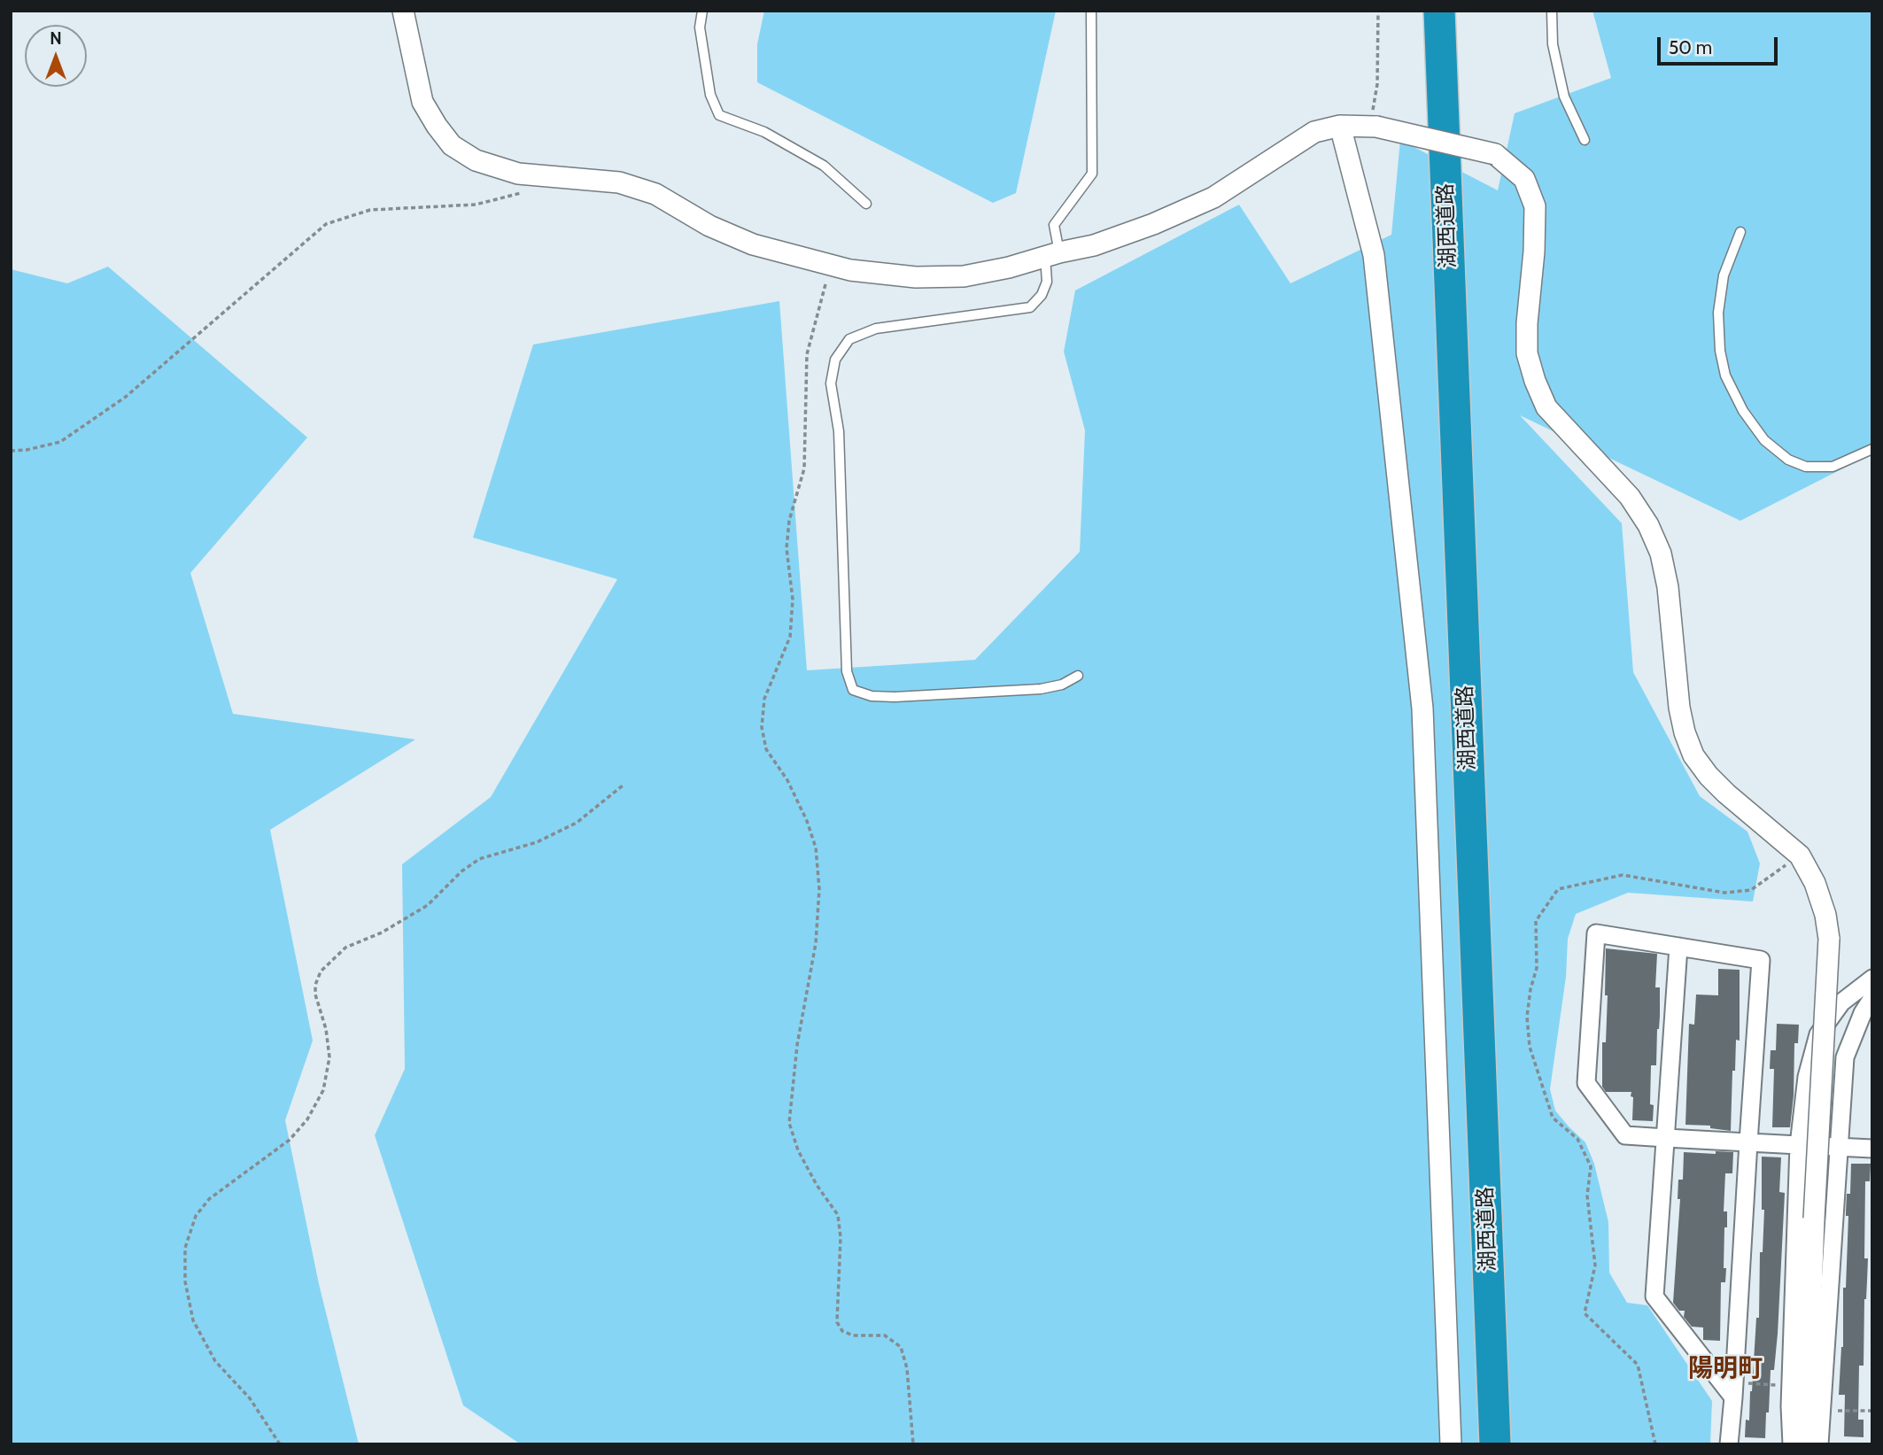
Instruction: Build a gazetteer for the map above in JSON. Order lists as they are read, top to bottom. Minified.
{"streets":{"highway":["湖西道路"]},"districts":["陽明町"],"scale_bar":"50 m","north":"top"}
